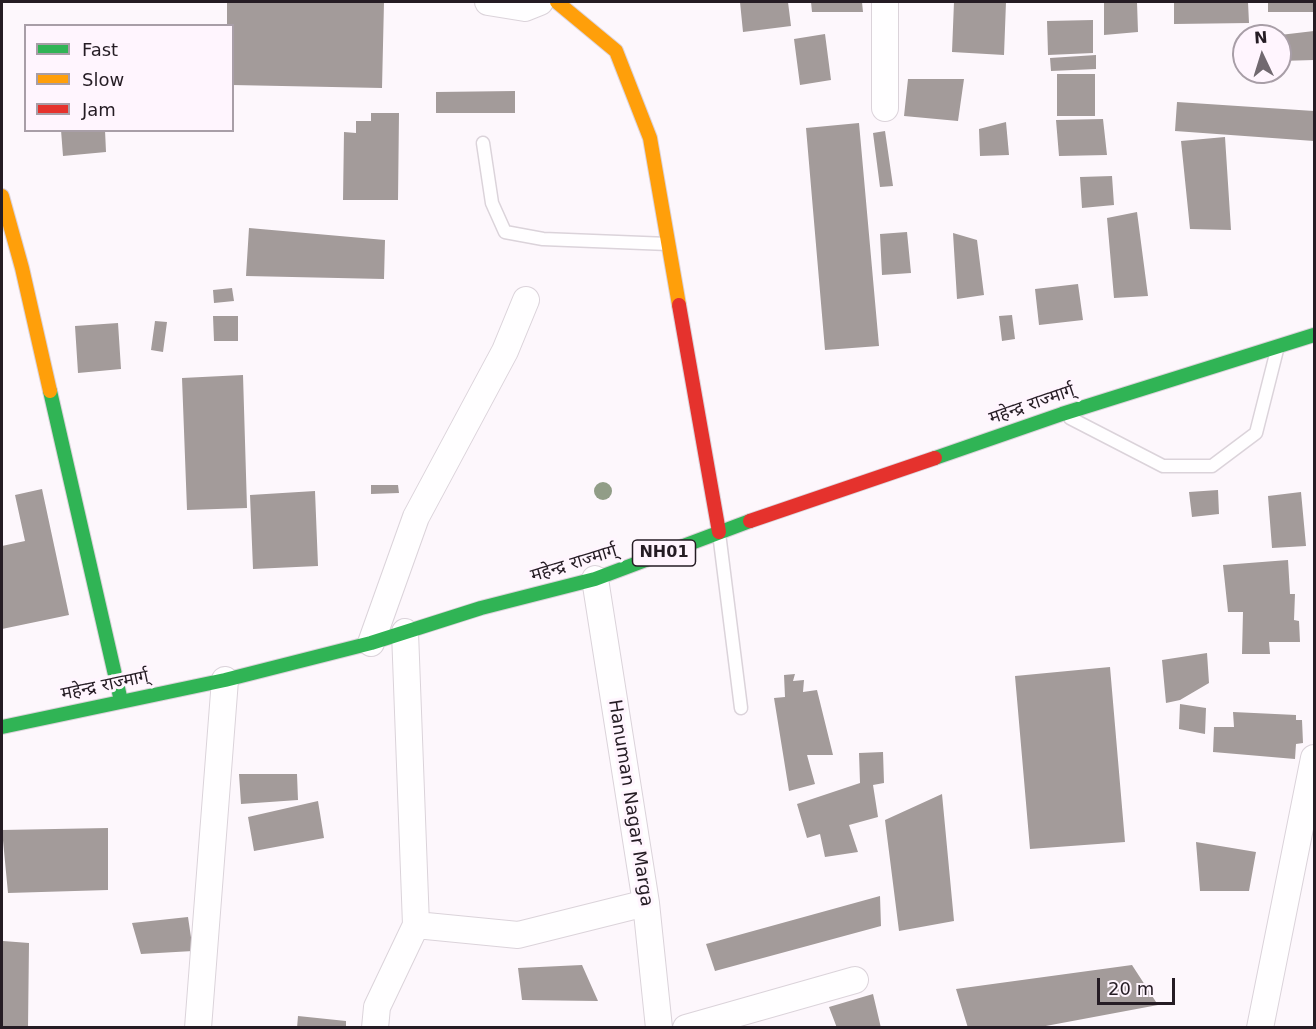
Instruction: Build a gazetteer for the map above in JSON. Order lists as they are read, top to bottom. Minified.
{"streets":{"main road":["महेन्द्र राज्मार्ग्","NH01"],"street":["Hanuman Nagar Marga"]},"crossings":[["महेन्द्र राज्मार्ग्","Hanuman Nagar Marga"]],"legend":["Fast","Slow","Jam"],"scale_bar":"20 m","north":"top"}
